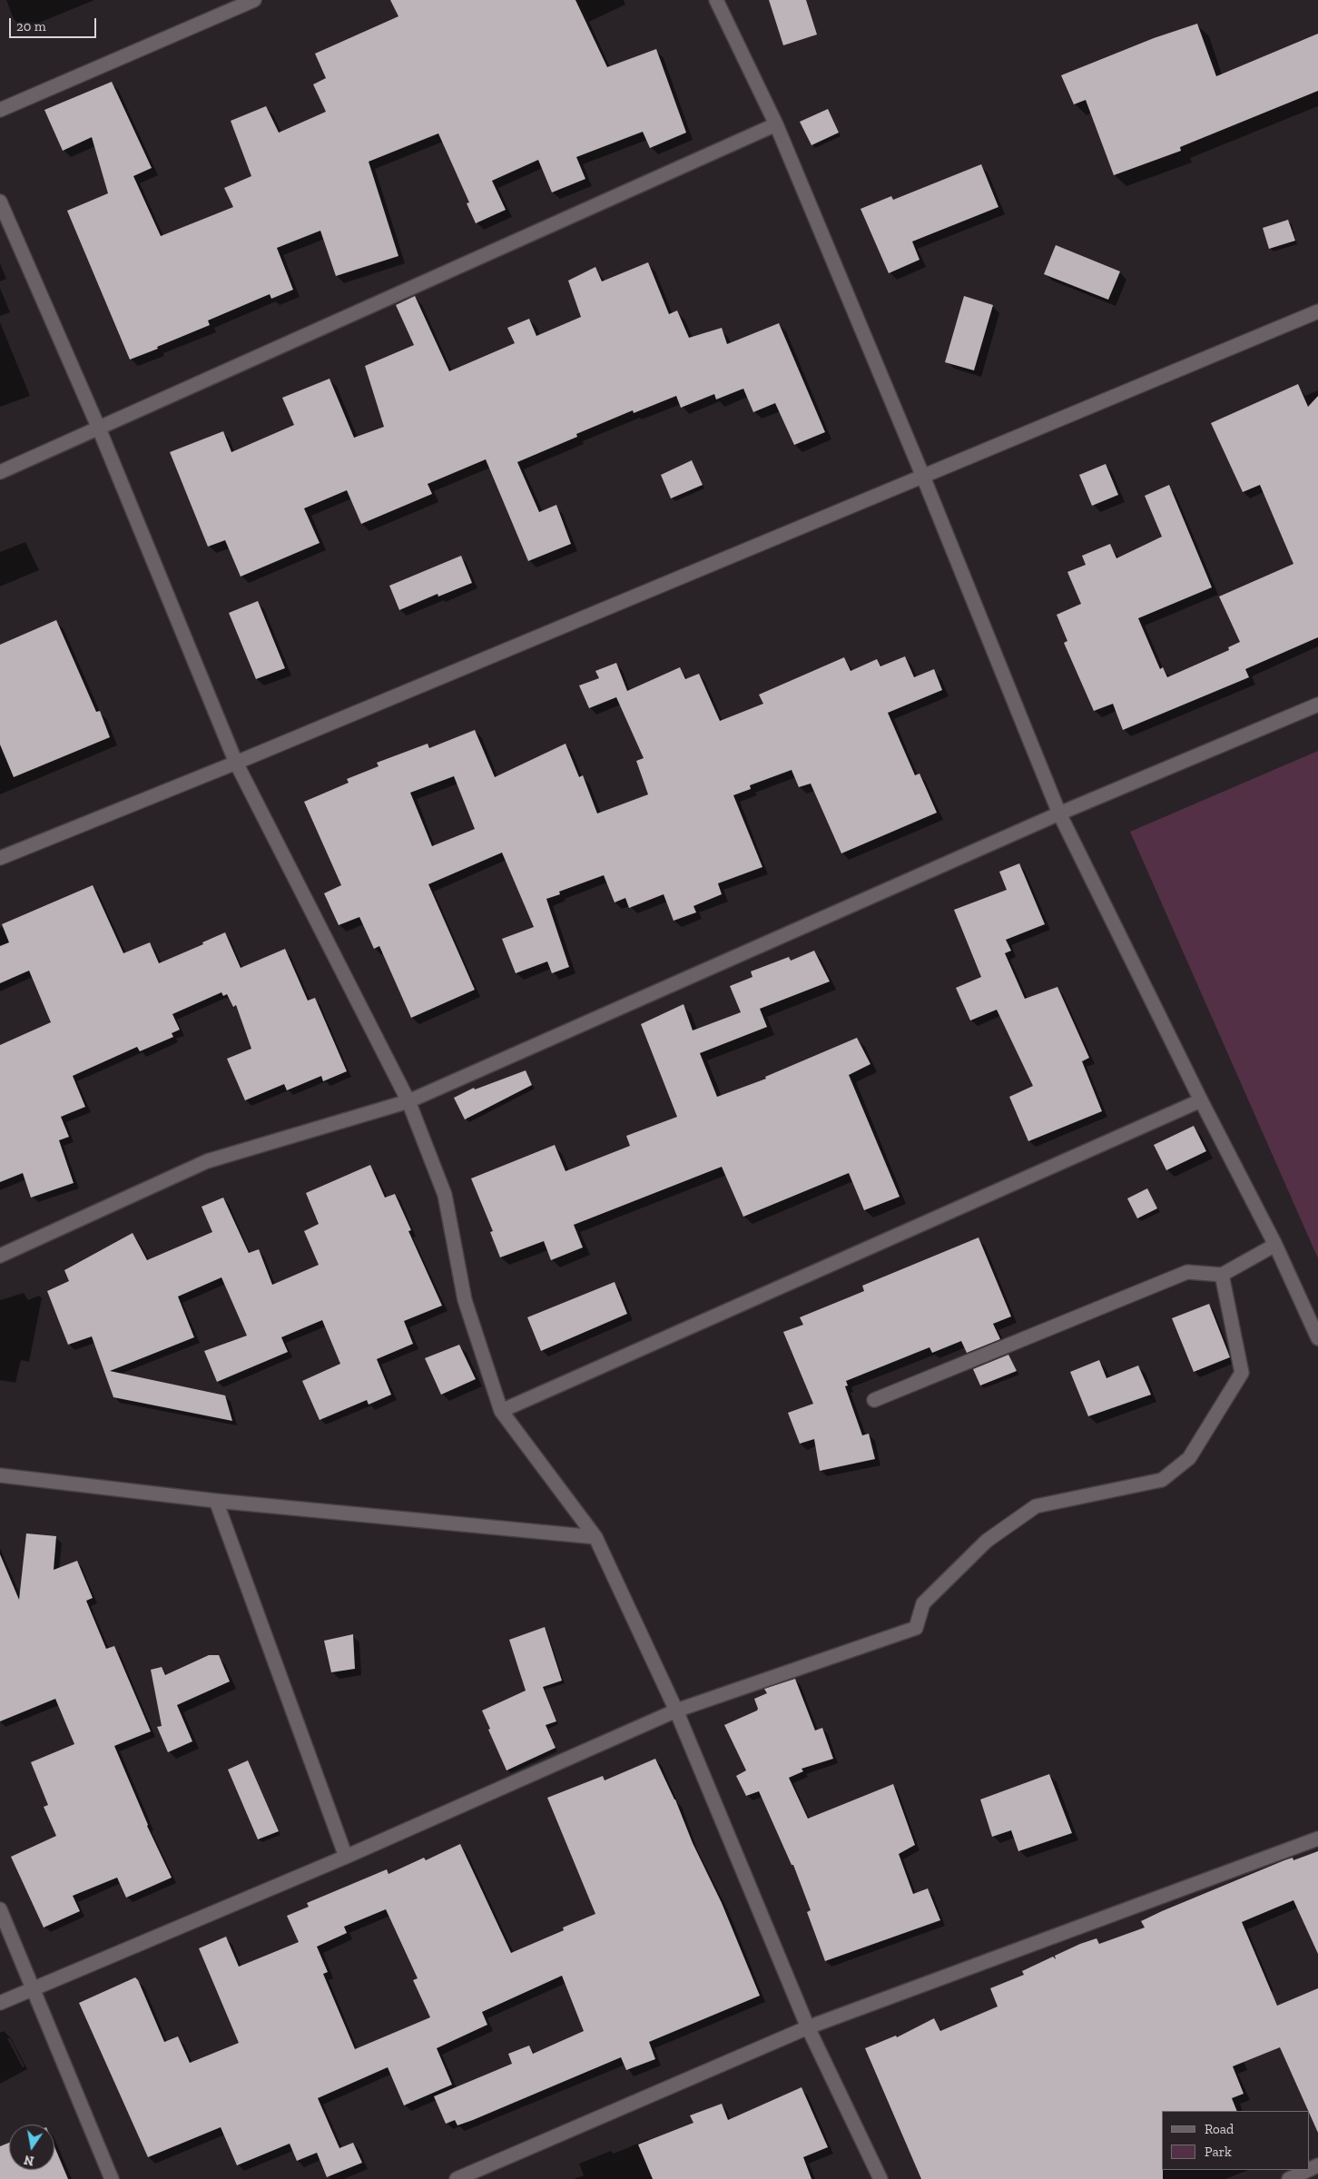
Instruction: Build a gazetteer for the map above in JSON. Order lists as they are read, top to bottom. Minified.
{"legend":["Road","Park"],"scale_bar":"20 m","north":"bottom"}
